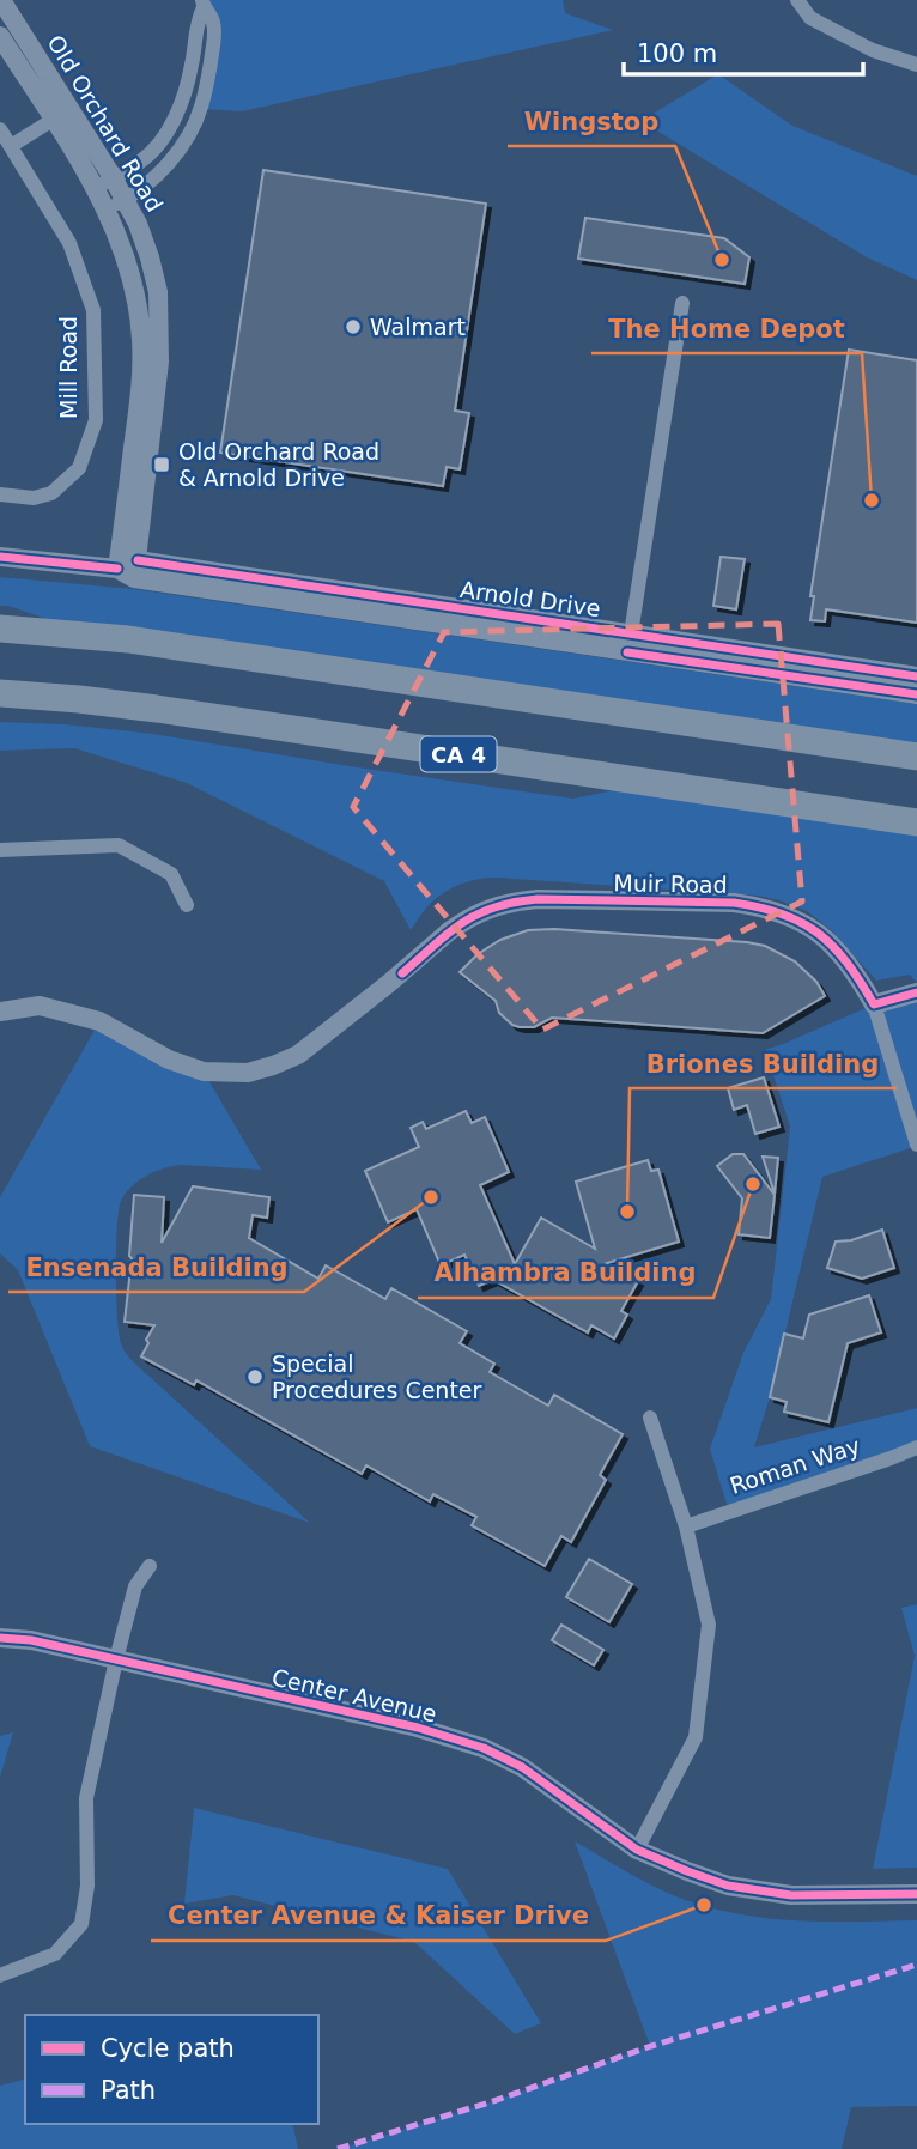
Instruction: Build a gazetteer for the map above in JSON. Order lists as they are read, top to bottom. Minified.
{"streets":{"highway":["CA 4"],"street":["Old Orchard Road","Mill Road","Arnold Drive","Muir Road","Roman Way","Center Avenue"]},"crossings":[["Old Orchard Road","Arnold Drive"]],"places":{"other":["Wingstop","Walmart","The Home Depot","Alhambra Building","Ensenada Building","Briones Building","Special Procedures Center","Center Avenue & Kaiser Drive"],"transit":["Old Orchard Road & Arnold Drive"]},"legend":["Cycle path","Path"],"scale_bar":"100 m"}
